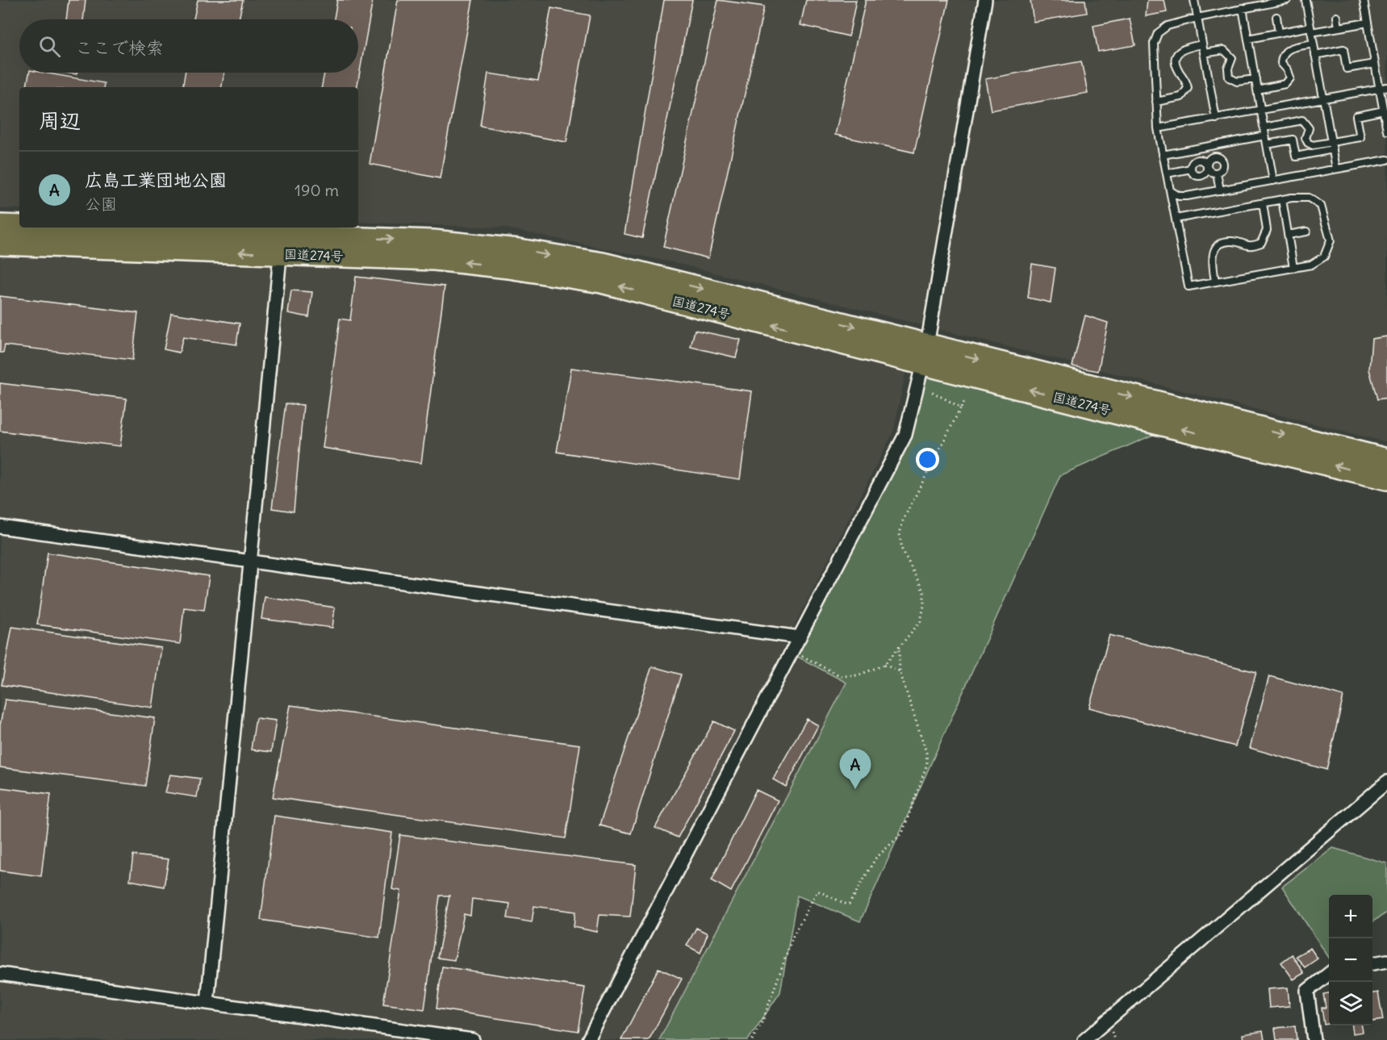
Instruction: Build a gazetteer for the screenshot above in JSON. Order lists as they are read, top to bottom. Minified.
{"streets":{"highway":["国道274号"]},"page":{"search":"ここで検索","heading":"周辺","list":[{"mark":"A","name":"広島工業団地公園","note":"公園","value":"190 m"}],"pins":"A","map_buttons":["+","−"]}}
